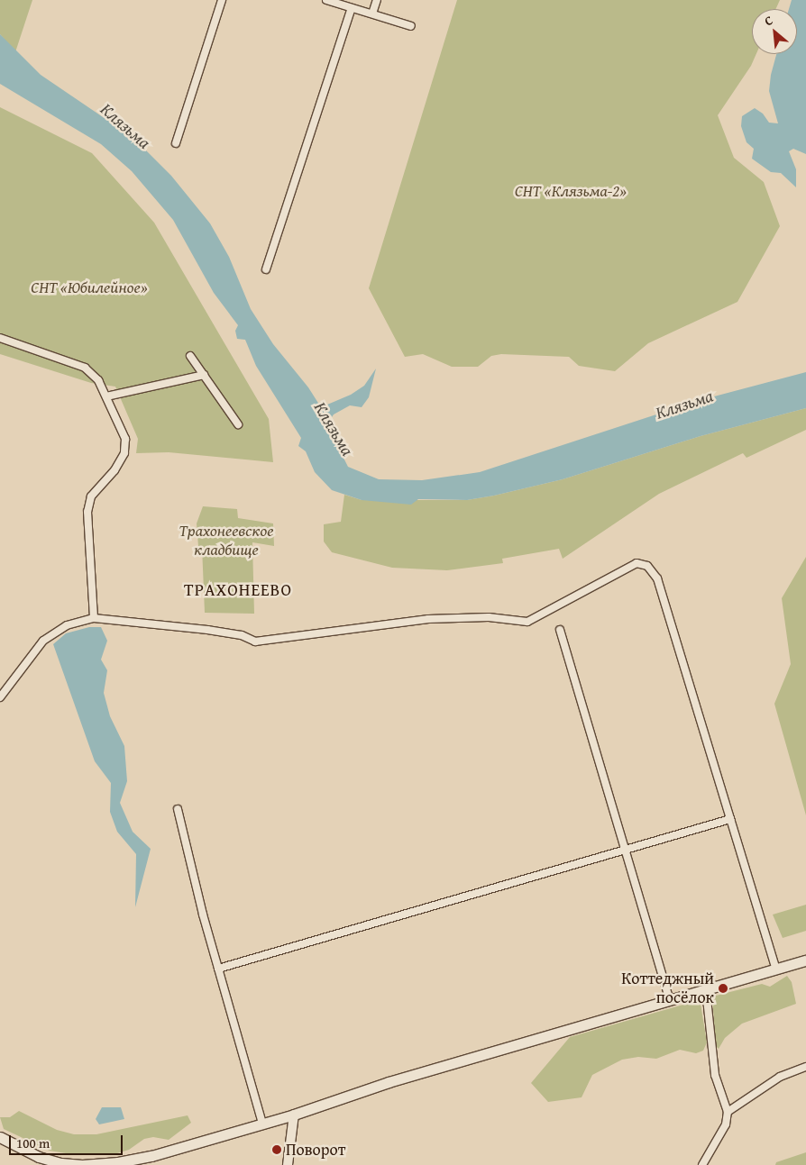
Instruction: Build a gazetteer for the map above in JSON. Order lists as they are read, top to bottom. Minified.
{"districts":["ТРАХОНЕЕВО"],"water":["Клязьма"],"parks":["СНТ «Клязьма-2»","СНТ «Юбилейное»","Трахонеевское кладбище"],"places":["Коттеджный посёлок","Поворот"],"scale_bar":"100 m","north":"top left"}
